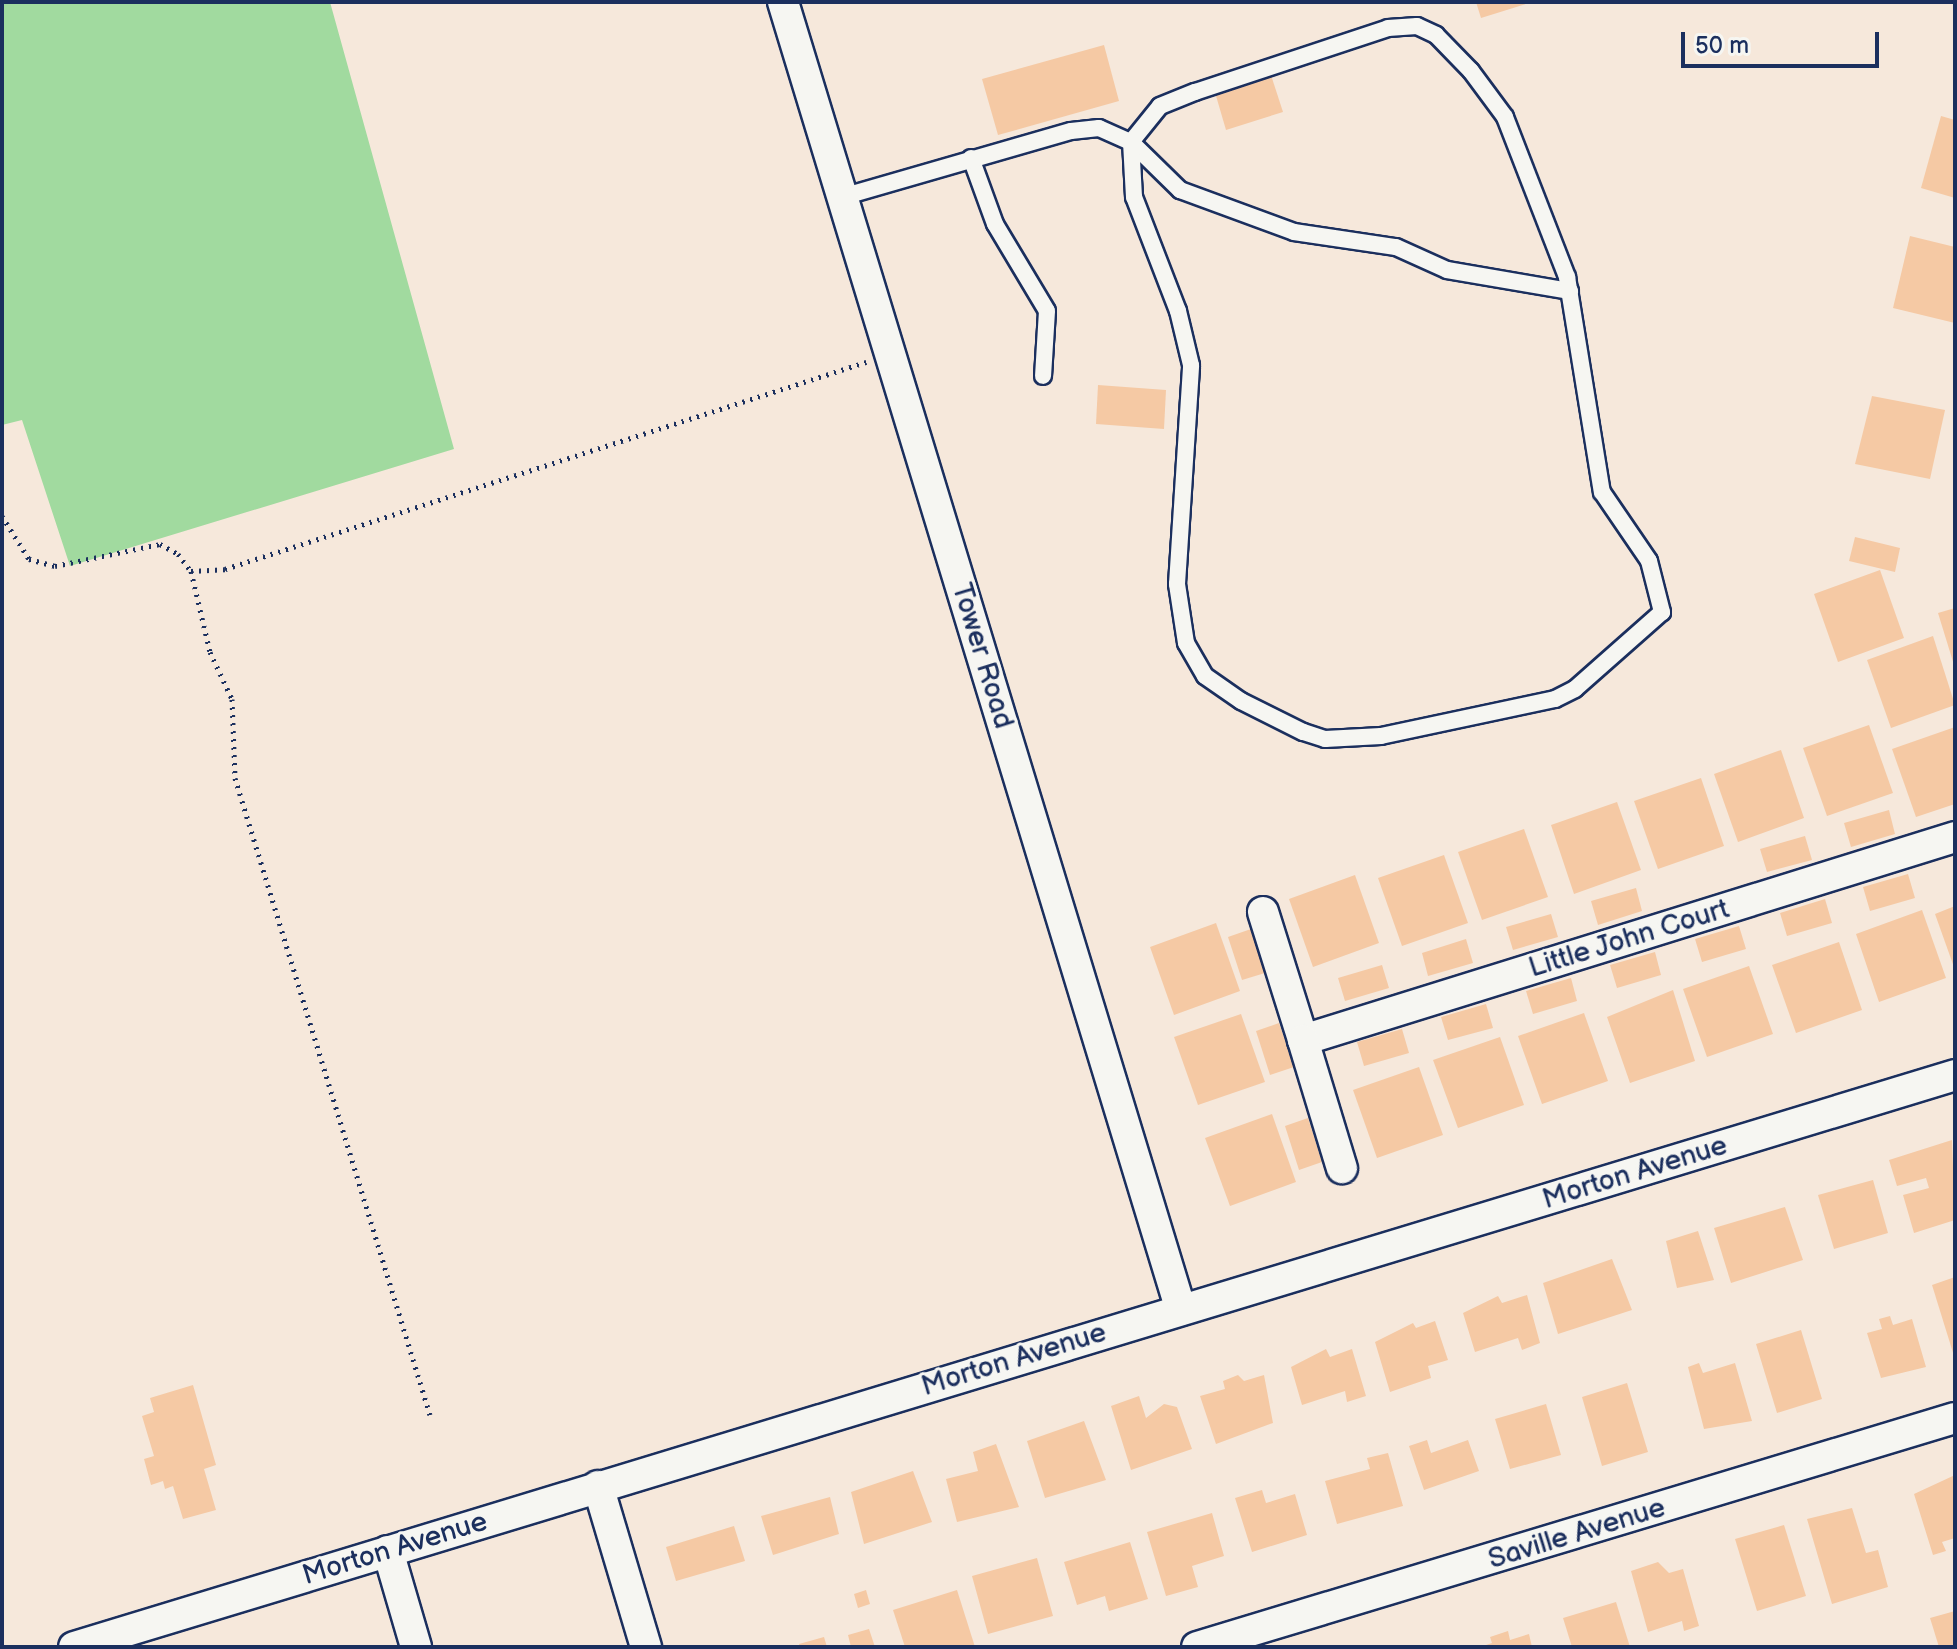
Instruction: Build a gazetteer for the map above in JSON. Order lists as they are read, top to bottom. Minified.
{"streets":{"street":["Tower Road","Little John Court","Morton Avenue","Saville Avenue"]},"crossings":[["Tower Road","Morton Avenue"]],"scale_bar":"50 m"}
